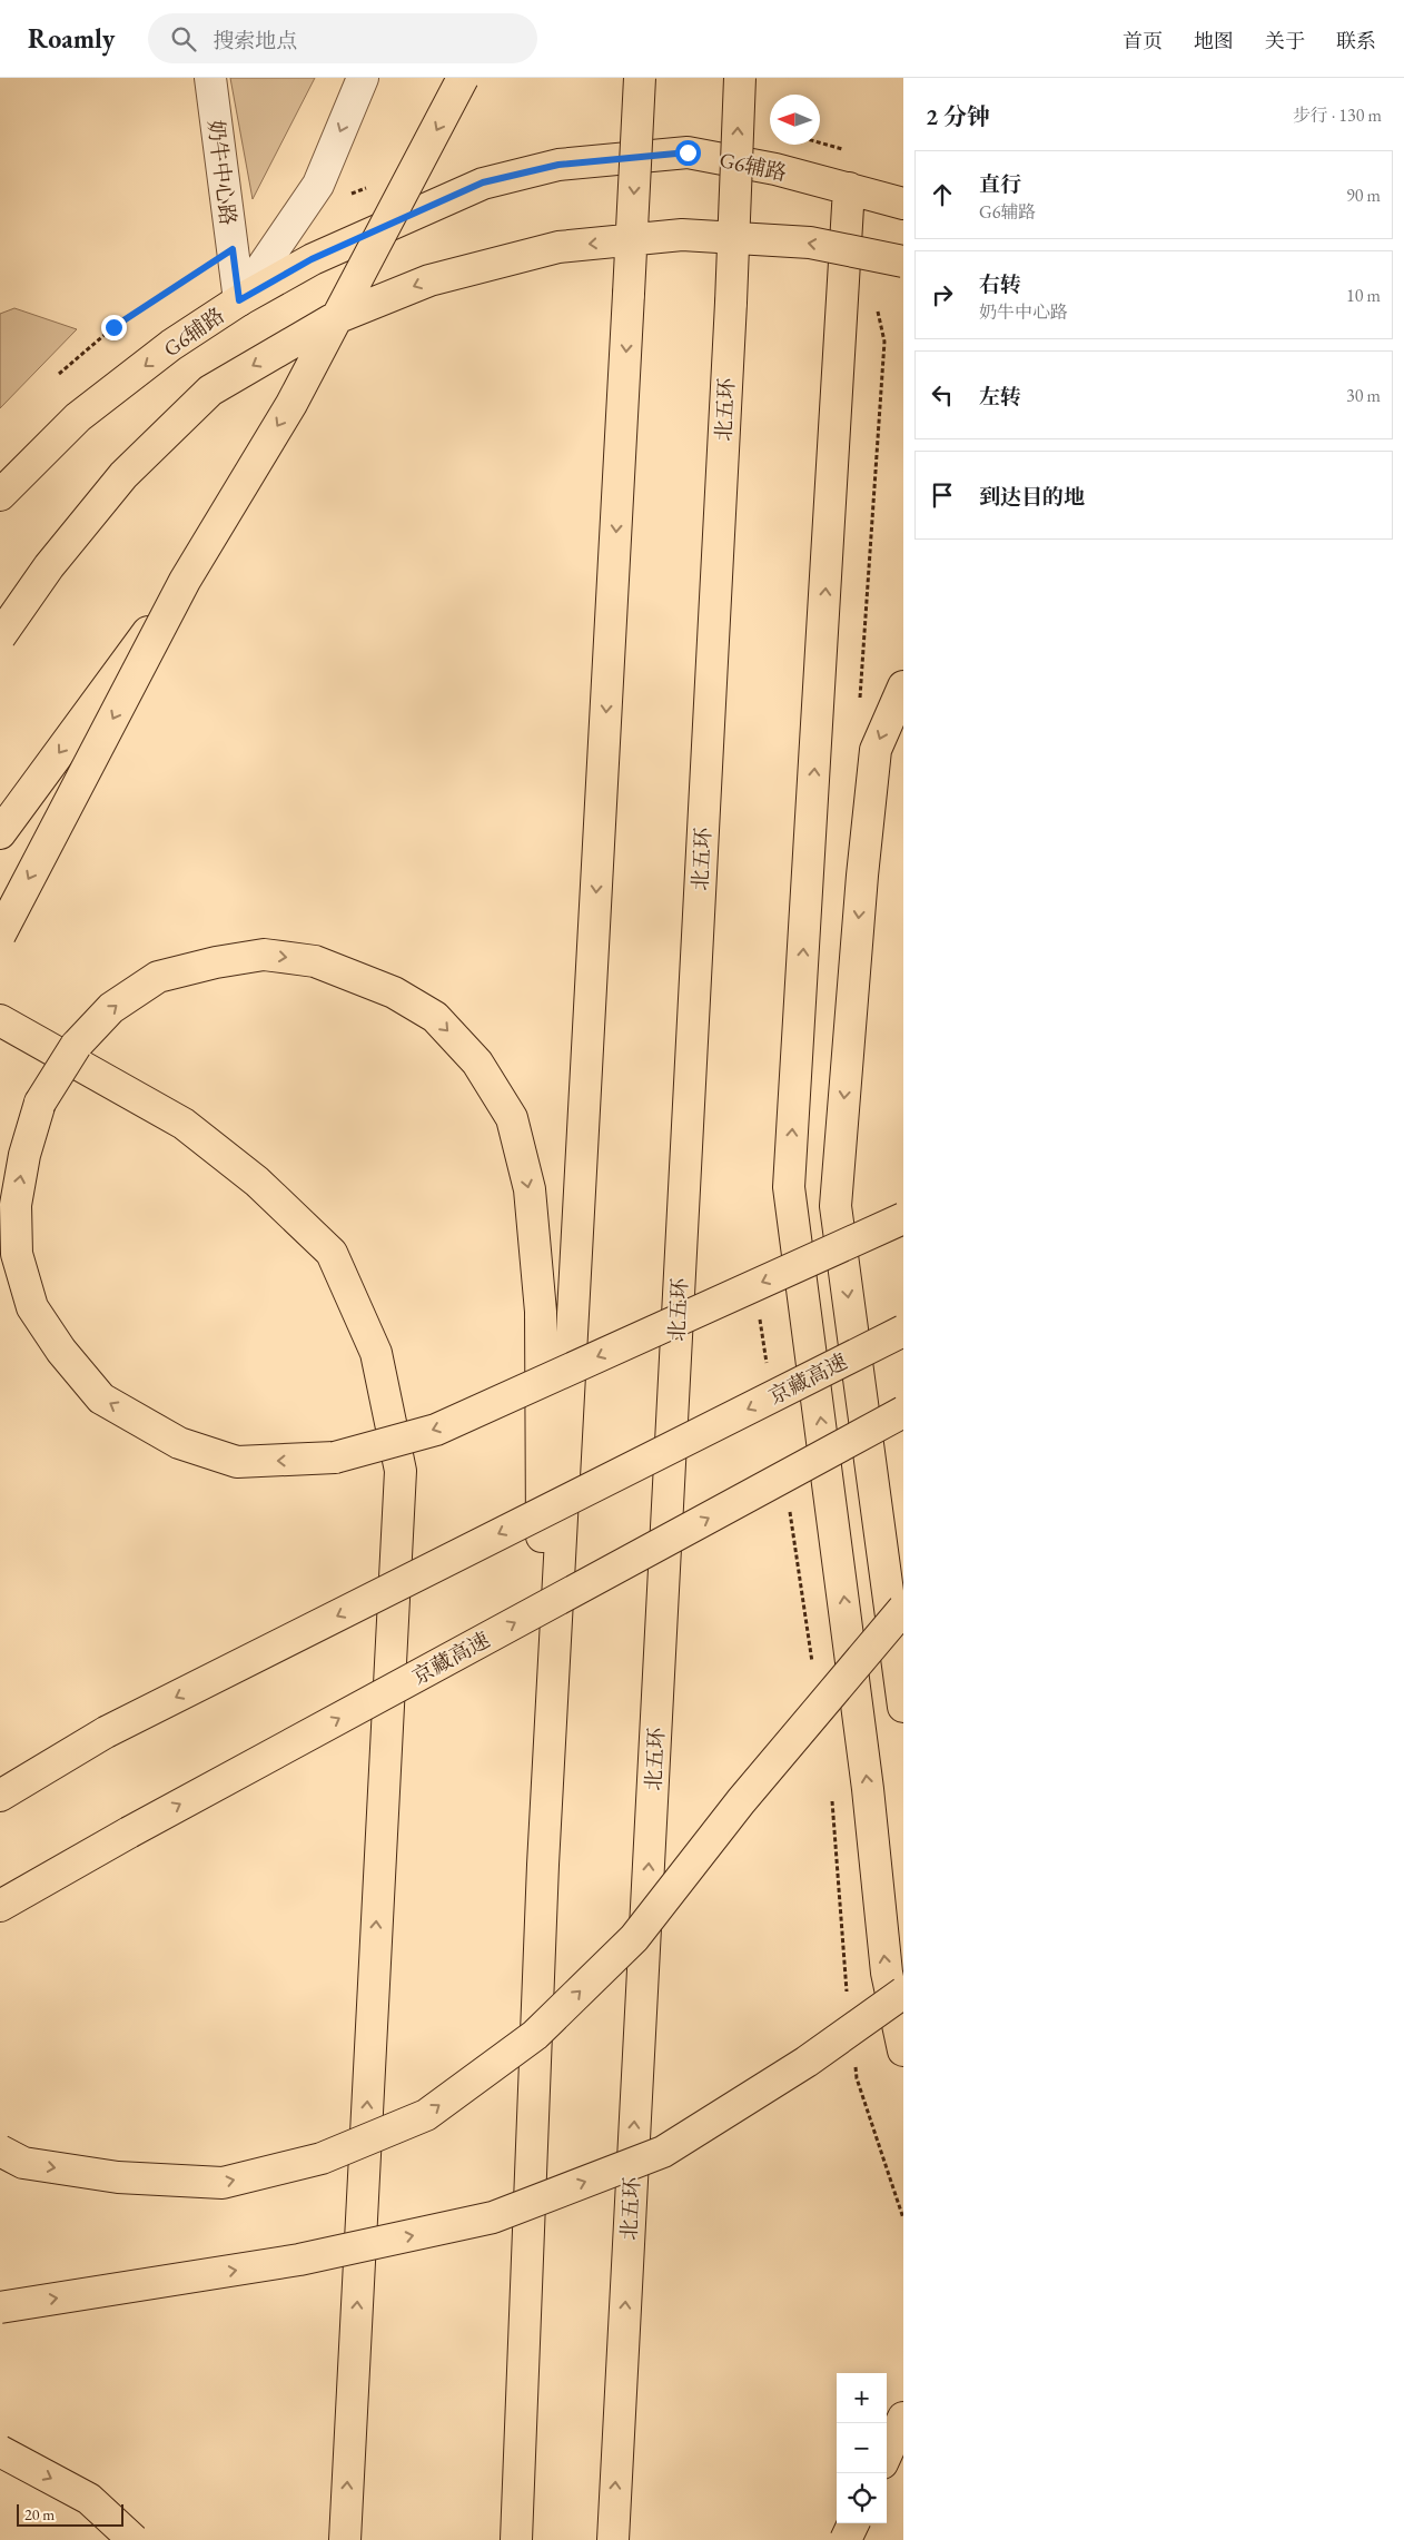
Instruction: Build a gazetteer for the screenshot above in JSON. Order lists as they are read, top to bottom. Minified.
{"streets":{"main road":["G6辅路","北五环","京藏高速"],"street":["奶牛中心路"]},"crossings":[["G6辅路","奶牛中心路"]],"scale_bar":"20 m","north":"left","page":{"header":"Roamly","search":"搜索地点","nav":["首页","地图","关于","联系"],"heading":["2 分钟","步行 · 130 m"],"list":[["直行","G6辅路","90 m"],["右转","奶牛中心路","10 m"],["左转","30 m"],"到达目的地"],"map_buttons":["+","−"],"scale":"20 m"}}
